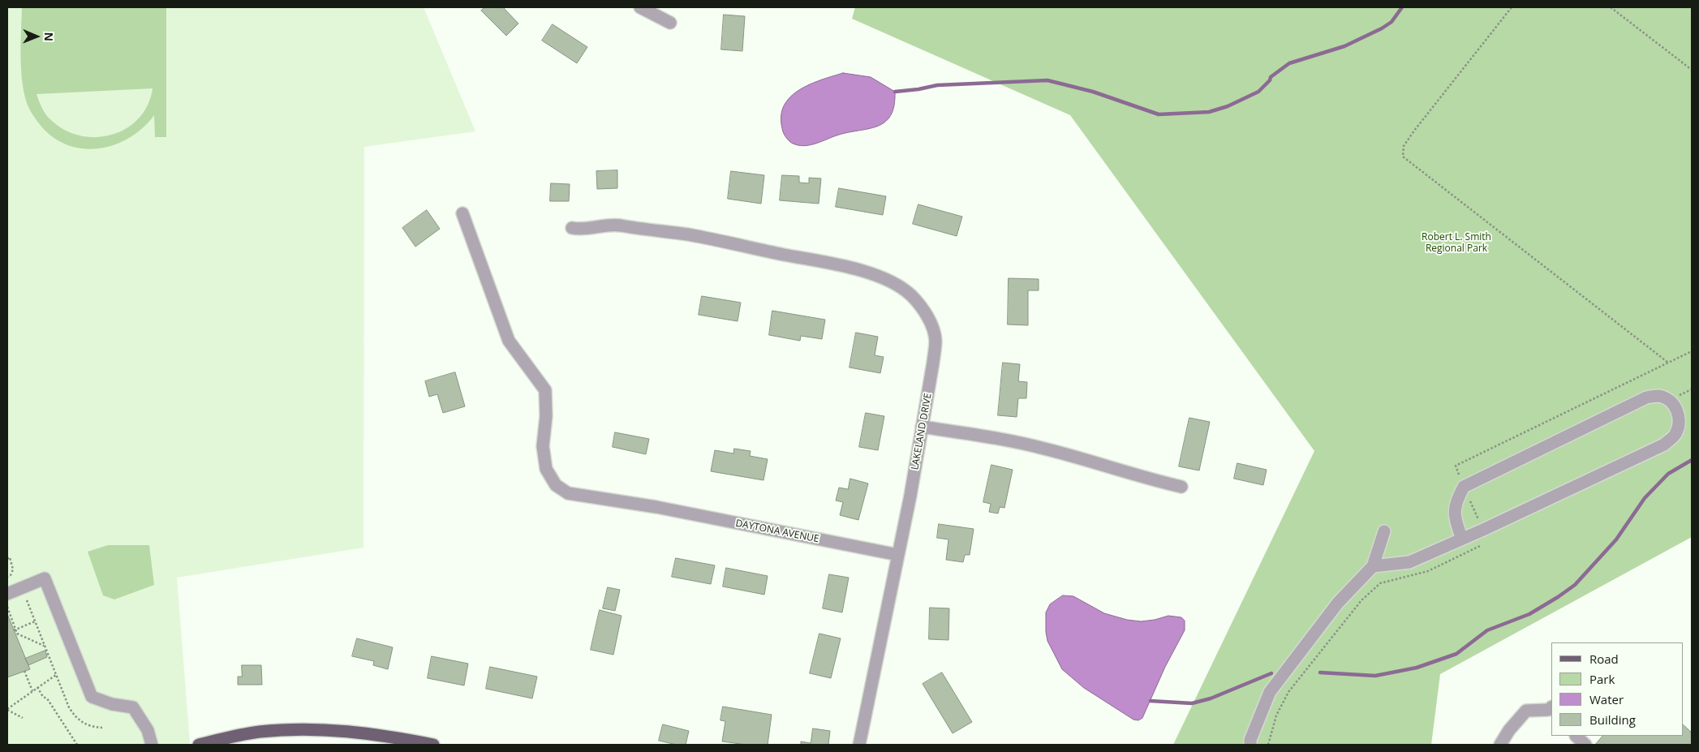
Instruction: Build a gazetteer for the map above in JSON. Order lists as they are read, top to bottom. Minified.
{"streets":{"street":["LAKELAND DRIVE","DAYTONA AVENUE"]},"crossings":[["LAKELAND DRIVE","DAYTONA AVENUE"]],"parks":["Robert L. Smith Regional Park"],"legend":["Road","Park","Water","Building"],"north":"right"}
